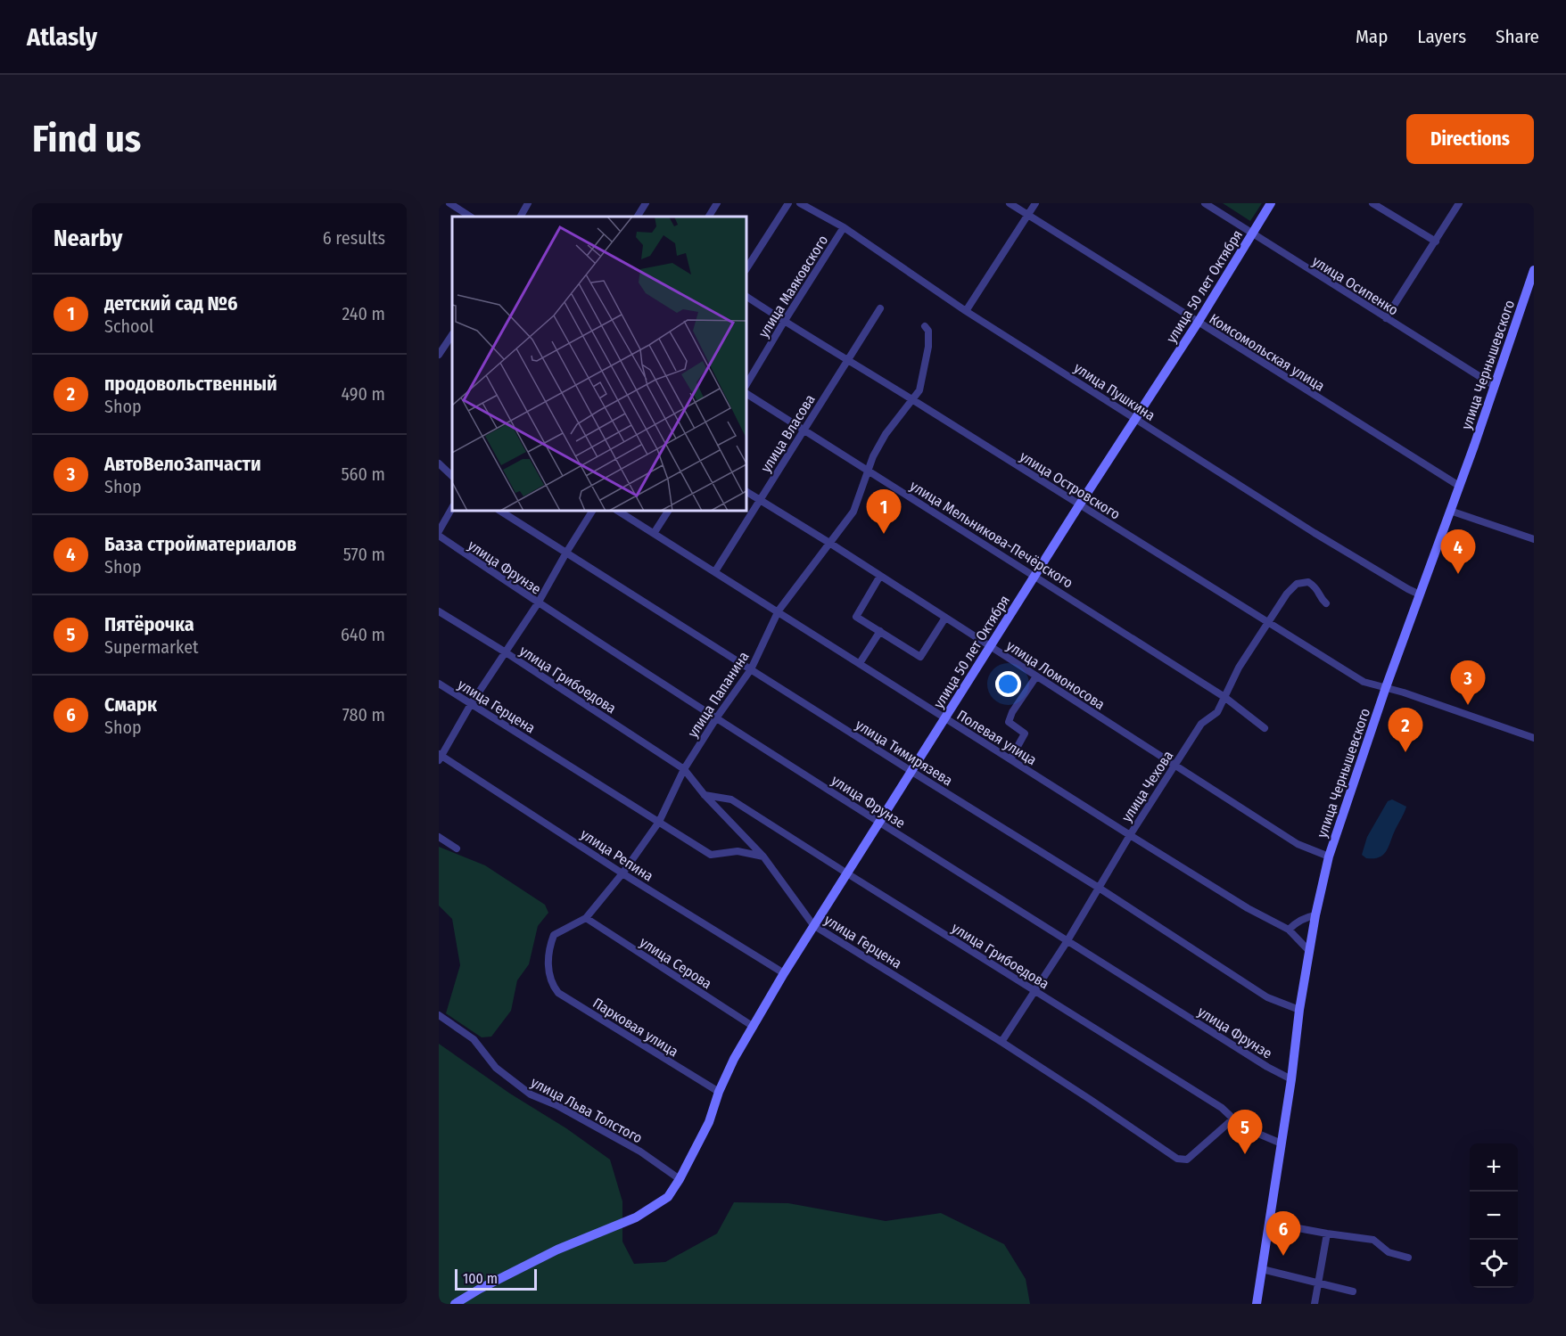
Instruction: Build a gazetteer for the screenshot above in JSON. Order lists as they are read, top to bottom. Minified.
{"streets":{"street":["улица Осипенко","улица Маяковского","улица 50 лет Октября","Комсомольская улица","улица Чернышевского","улица Пушкина","улица Власова","улица Островского","улица Мельникова-Печёрского","улица Фрунзе","улица Ломоносова","улица Грибоедова","улица Папанина","улица Герцена","Полевая улица","улица Тимирязева","улица Чехова","улица Репина","улица Серова","Парковая улица","улица Льва Толстого"]},"crossings":[["улица Осипенко","улица 50 лет Октября"],["улица Осипенко","улица Чернышевского"],["улица Маяковского","улица Пушкина"],["улица Маяковского","улица Островского"],["улица 50 лет Октября","Комсомольская улица"],["улица 50 лет Октября","улица Пушкина"],["улица 50 лет Октября","улица Островского"],["улица 50 лет Октября","улица Мельникова-Печёрского"],["улица 50 лет Октября","улица Фрунзе"],["улица 50 лет Октября","улица Ломоносова"],["улица 50 лет Октября","улица Грибоедова"],["улица 50 лет Октября","улица Герцена"],["улица 50 лет Октября","Полевая улица"],["улица 50 лет Октября","улица Тимирязева"],["улица 50 лет Октября","улица Репина"],["улица 50 лет Октября","улица Серова"],["улица 50 лет Октября","Парковая улица"],["улица 50 лет Октября","улица Льва Толстого"],["Комсомольская улица","улица Чернышевского"],["улица Чернышевского","улица Пушкина"],["улица Чернышевского","улица Островского"],["улица Чернышевского","улица Фрунзе"],["улица Чернышевского","улица Ломоносова"],["улица Чернышевского","улица Грибоедова"],["улица Чернышевского","Полевая улица"],["улица Чернышевского","улица Тимирязева"],["улица Власова","улица Островского"],["улица Власова","улица Мельникова-Печёрского"],["улица Власова","улица Ломоносова"],["улица Власова","Полевая улица"],["улица Островского","улица Папанина"],["улица Островского","улица Чехова"],["улица Мельникова-Печёрского","улица Папанина"],["улица Мельникова-Печёрского","улица Чехова"],["улица Фрунзе","улица Папанина"],["улица Фрунзе","улица Чехова"],["улица Ломоносова","улица Папанина"],["улица Ломоносова","улица Чехова"],["улица Грибоедова","улица Папанина"],["улица Грибоедова","улица Герцена"],["улица Грибоедова","улица Чехова"],["улица Папанина","улица Герцена"],["улица Папанина","Полевая улица"],["улица Папанина","улица Тимирязева"],["улица Папанина","улица Репина"],["улица Папанина","улица Серова"],["улица Папанина","Парковая улица"],["улица Герцена","улица Чехова"],["Полевая улица","улица Чехова"],["улица Тимирязева","улица Чехова"]],"scale_bar":"100 m","page":{"header":"Atlasly","nav":["Map","Layers","Share"],"buttons":"Directions","title":"Find us","heading":["Nearby","6 results"],"list":[{"mark":"1","name":"детский сад №6","note":"School","value":"240 m"},{"mark":"2","name":"продовольственный","note":"Shop","value":"490 m"},{"mark":"3","name":"АвтоВелоЗапчасти","note":"Shop","value":"560 m"},{"mark":"4","name":"База стройматериалов","note":"Shop","value":"570 m"},{"mark":"5","name":"Пятёрочка","note":"Supermarket","value":"640 m"},{"mark":"6","name":"Смарк","note":"Shop","value":"780 m"}],"pins":["1","4","3","2","5","6"],"map_buttons":["+","−"],"scale":"100 m"}}
